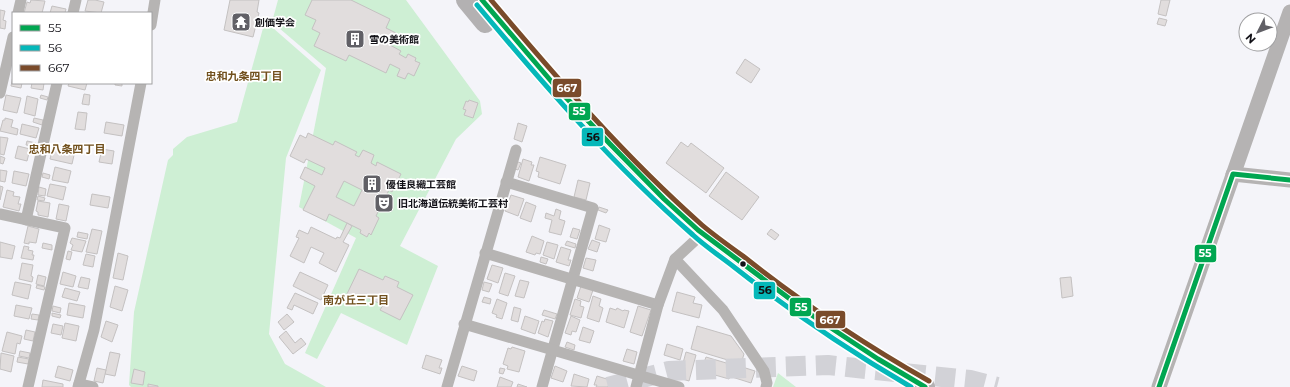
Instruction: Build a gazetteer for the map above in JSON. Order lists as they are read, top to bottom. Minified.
{"districts":["忠和九条四丁目","忠和八条四丁目","南が丘三丁目"],"places":{"temple":["創価学会"],"building":["雪の美術館","優佳良織工芸館"],"theatre":["旧北海道伝統美術工芸村"]},"lines":["transit line 55","transit line 667","transit line 56"],"legend":["55","56","667"],"north":"bottom left"}
